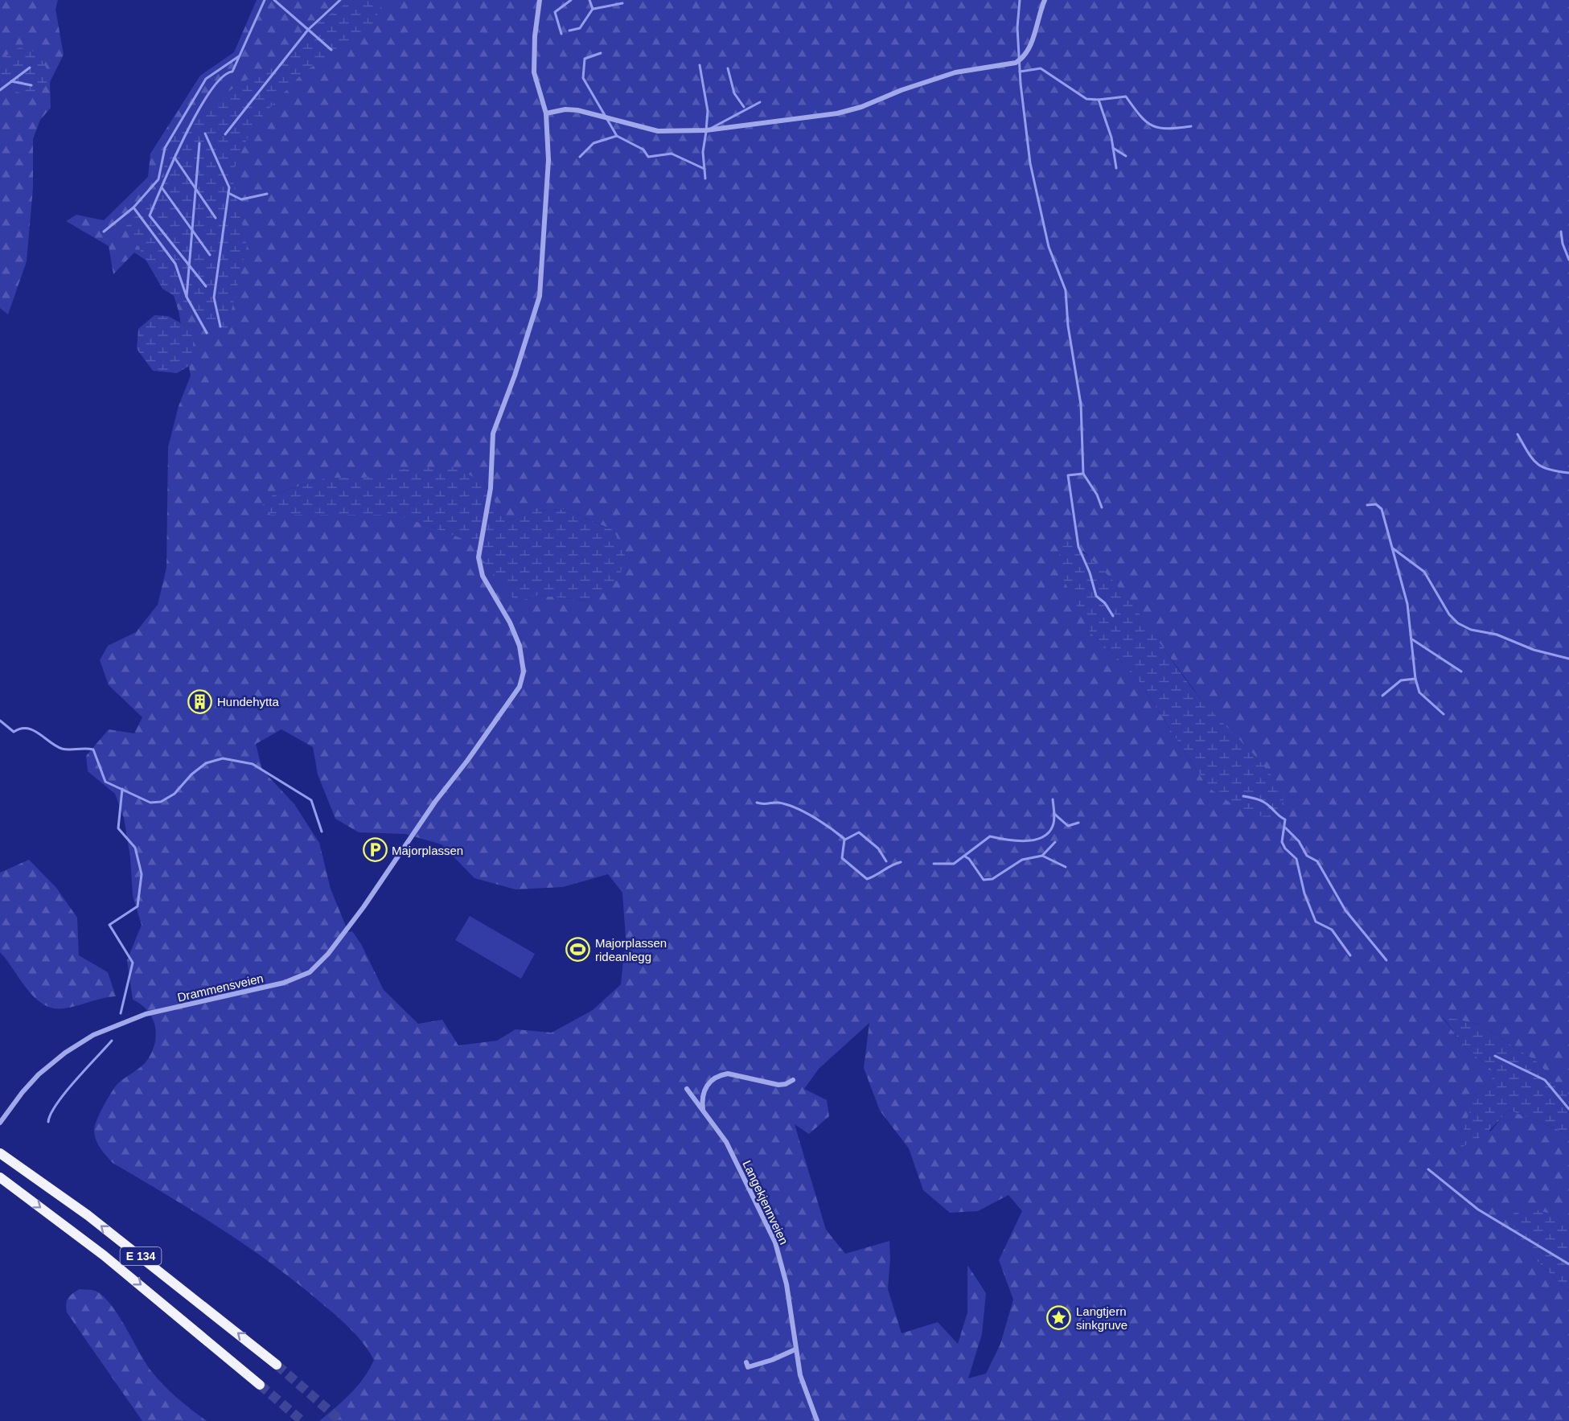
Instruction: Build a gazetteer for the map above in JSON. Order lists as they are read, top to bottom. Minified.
{"streets":{"highway":["E 134"],"street":["Drammensveien","Langekjennveien"]},"places":{"building":["Hundehytta"],"parking":["Majorplassen"],"sports":["Majorplassen rideanlegg"],"place":["Langtjern sinkgruve"]}}
